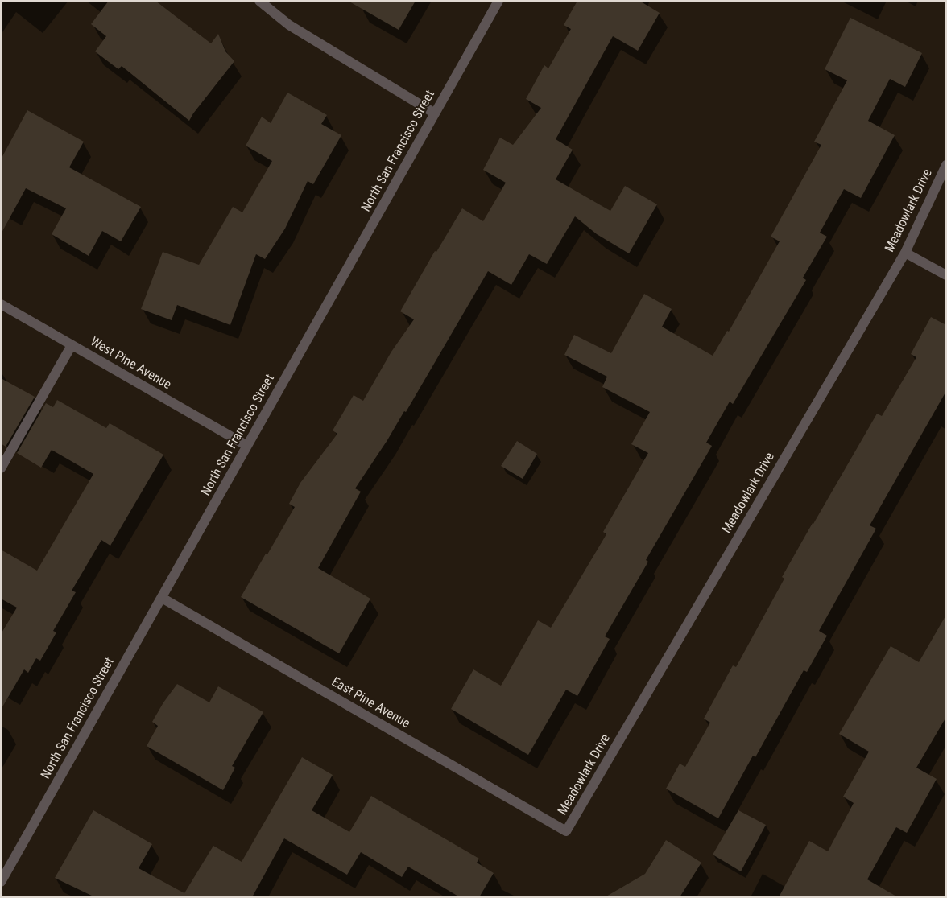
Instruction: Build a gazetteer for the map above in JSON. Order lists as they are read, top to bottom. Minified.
{"streets":{"street":["North San Francisco Street","Meadowlark Drive","West Pine Avenue","East Pine Avenue"]},"crossings":[["North San Francisco Street","West Pine Avenue"],["North San Francisco Street","East Pine Avenue"],["Meadowlark Drive","East Pine Avenue"]]}
